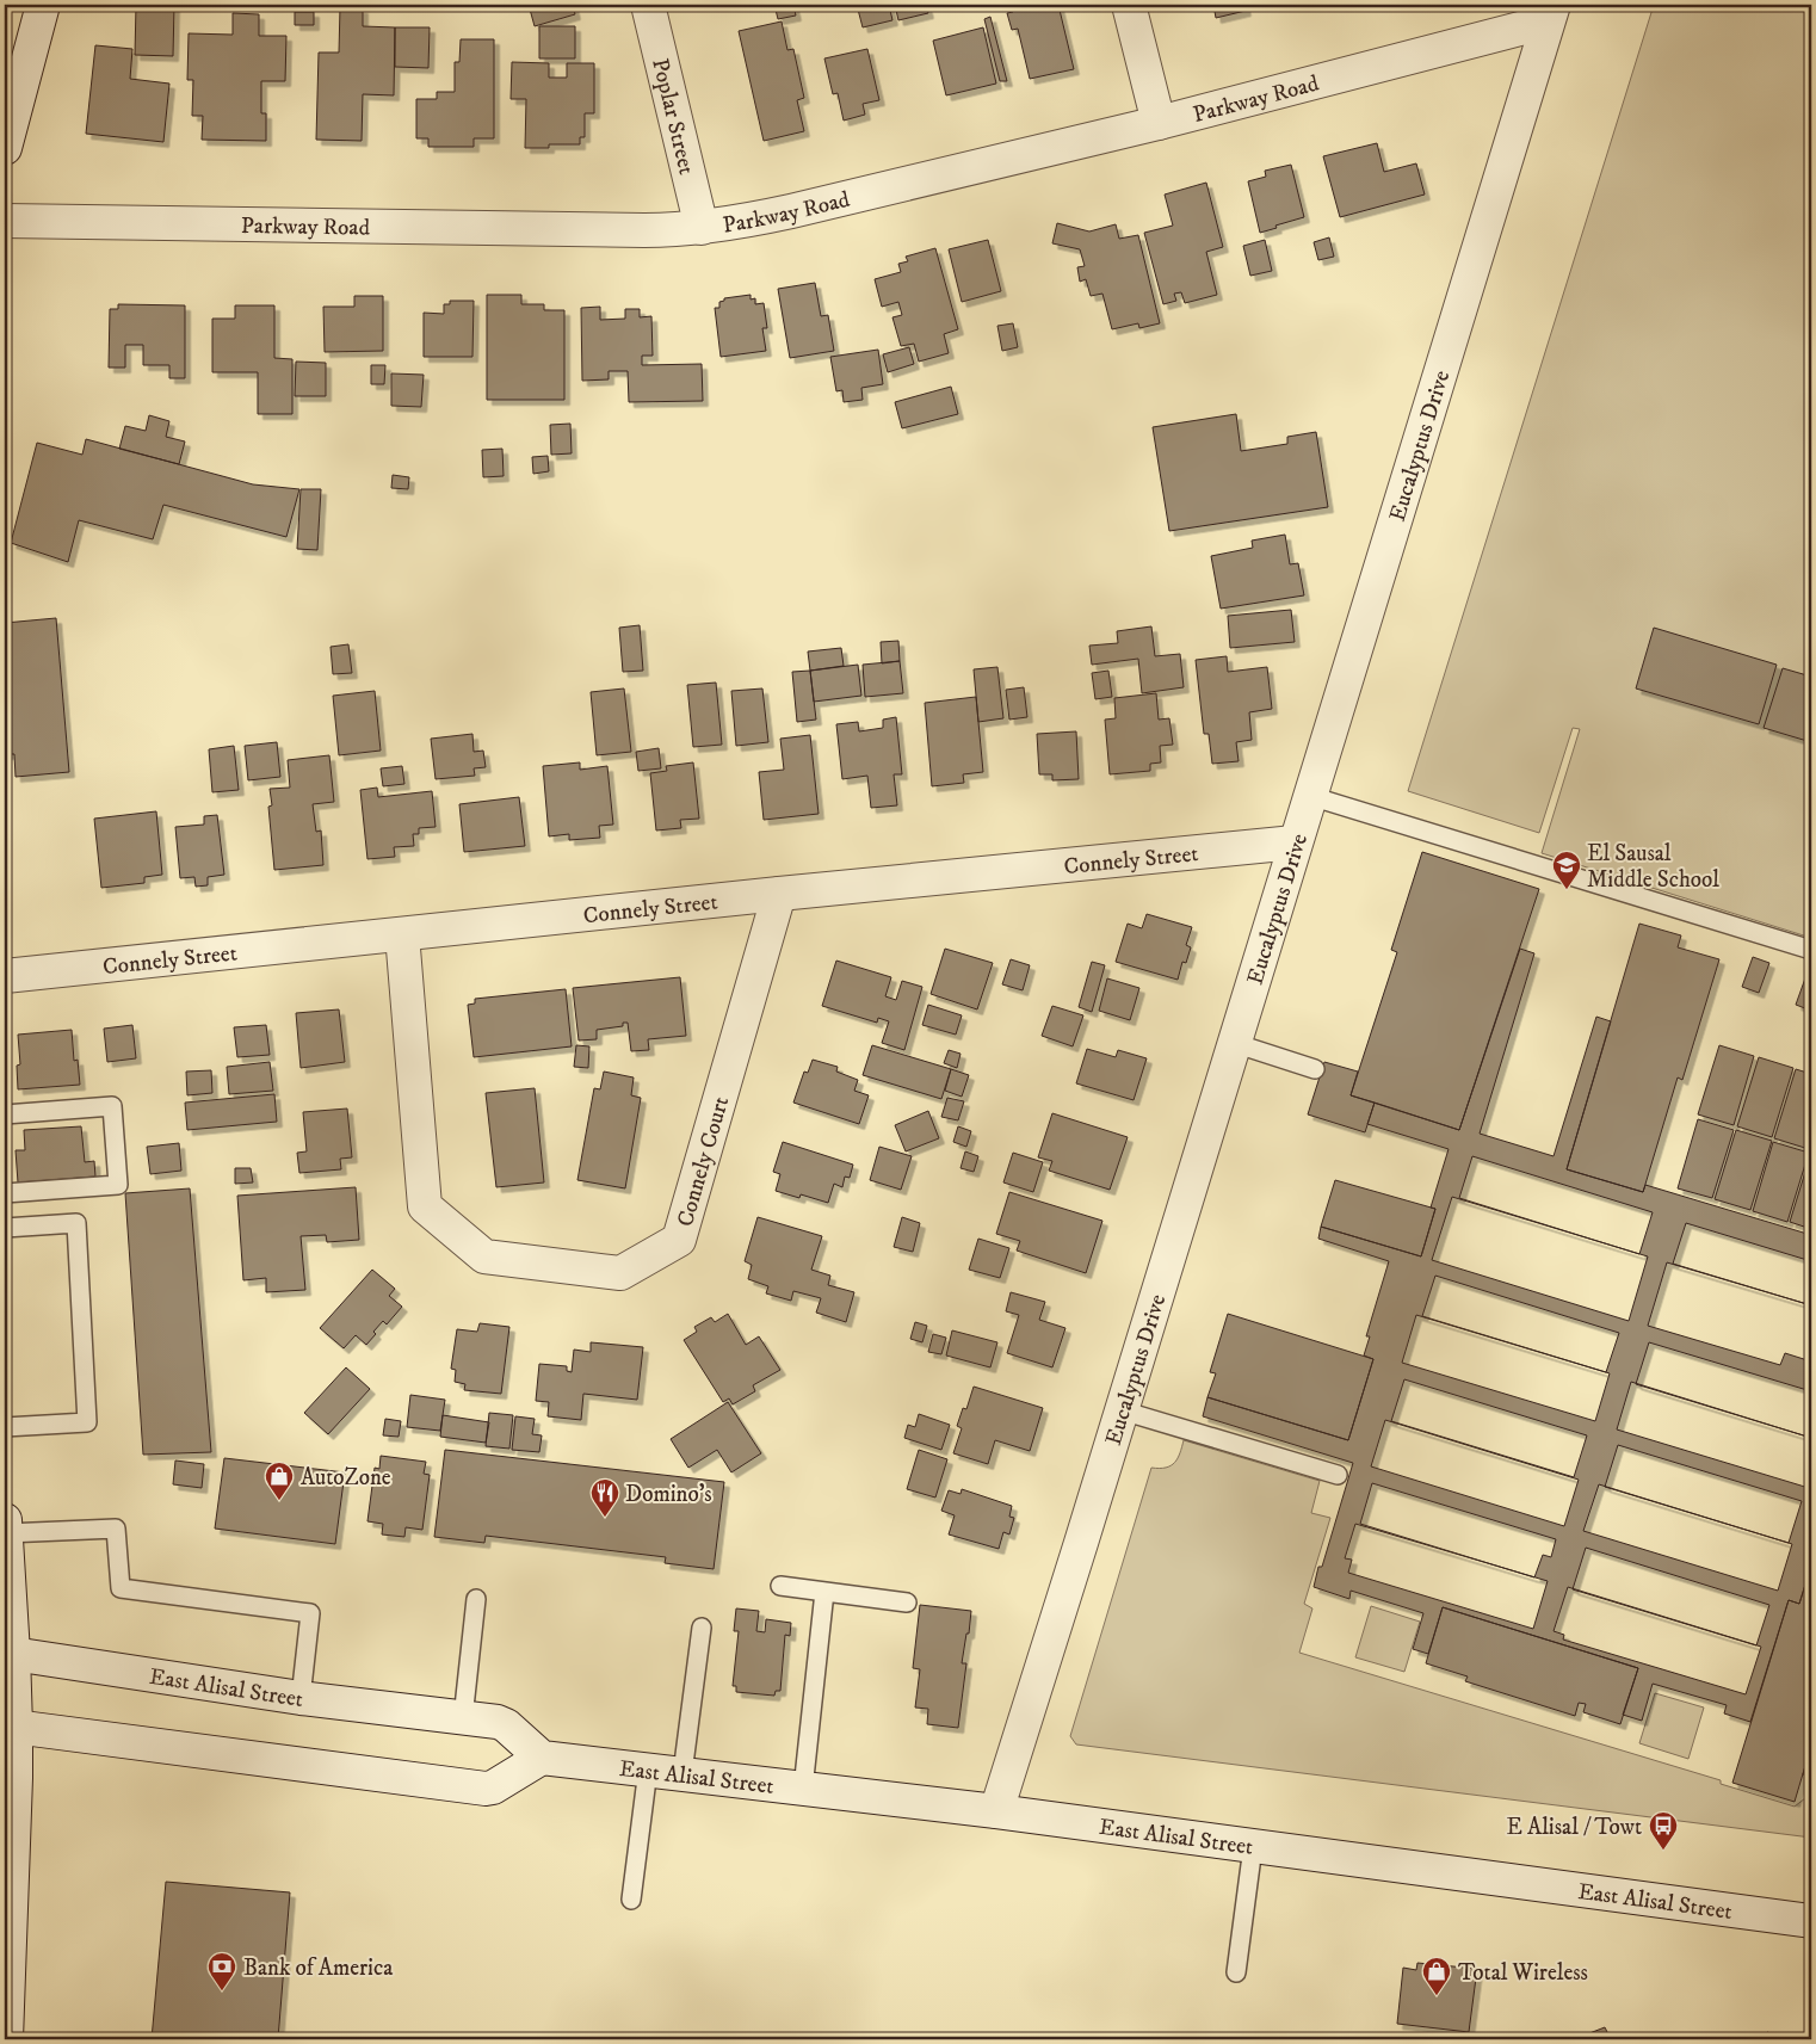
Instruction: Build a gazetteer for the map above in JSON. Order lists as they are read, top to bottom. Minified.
{"streets":{"street":["Parkway Road","Poplar Street","Eucalyptus Drive","Connely Street","Connely Court","East Alisal Street"]},"crossings":[["Parkway Road","Poplar Street"],["Parkway Road","Eucalyptus Drive"],["Eucalyptus Drive","Connely Street"],["Eucalyptus Drive","East Alisal Street"],["Connely Street","Connely Court"]],"places":{"school or university":["El Sausal Middle School"],"shop":["AutoZone","Total Wireless"],"restaurant":["Domino's"],"bus stop":["E Alisal / Towt"],"bank":["Bank of America"]}}
